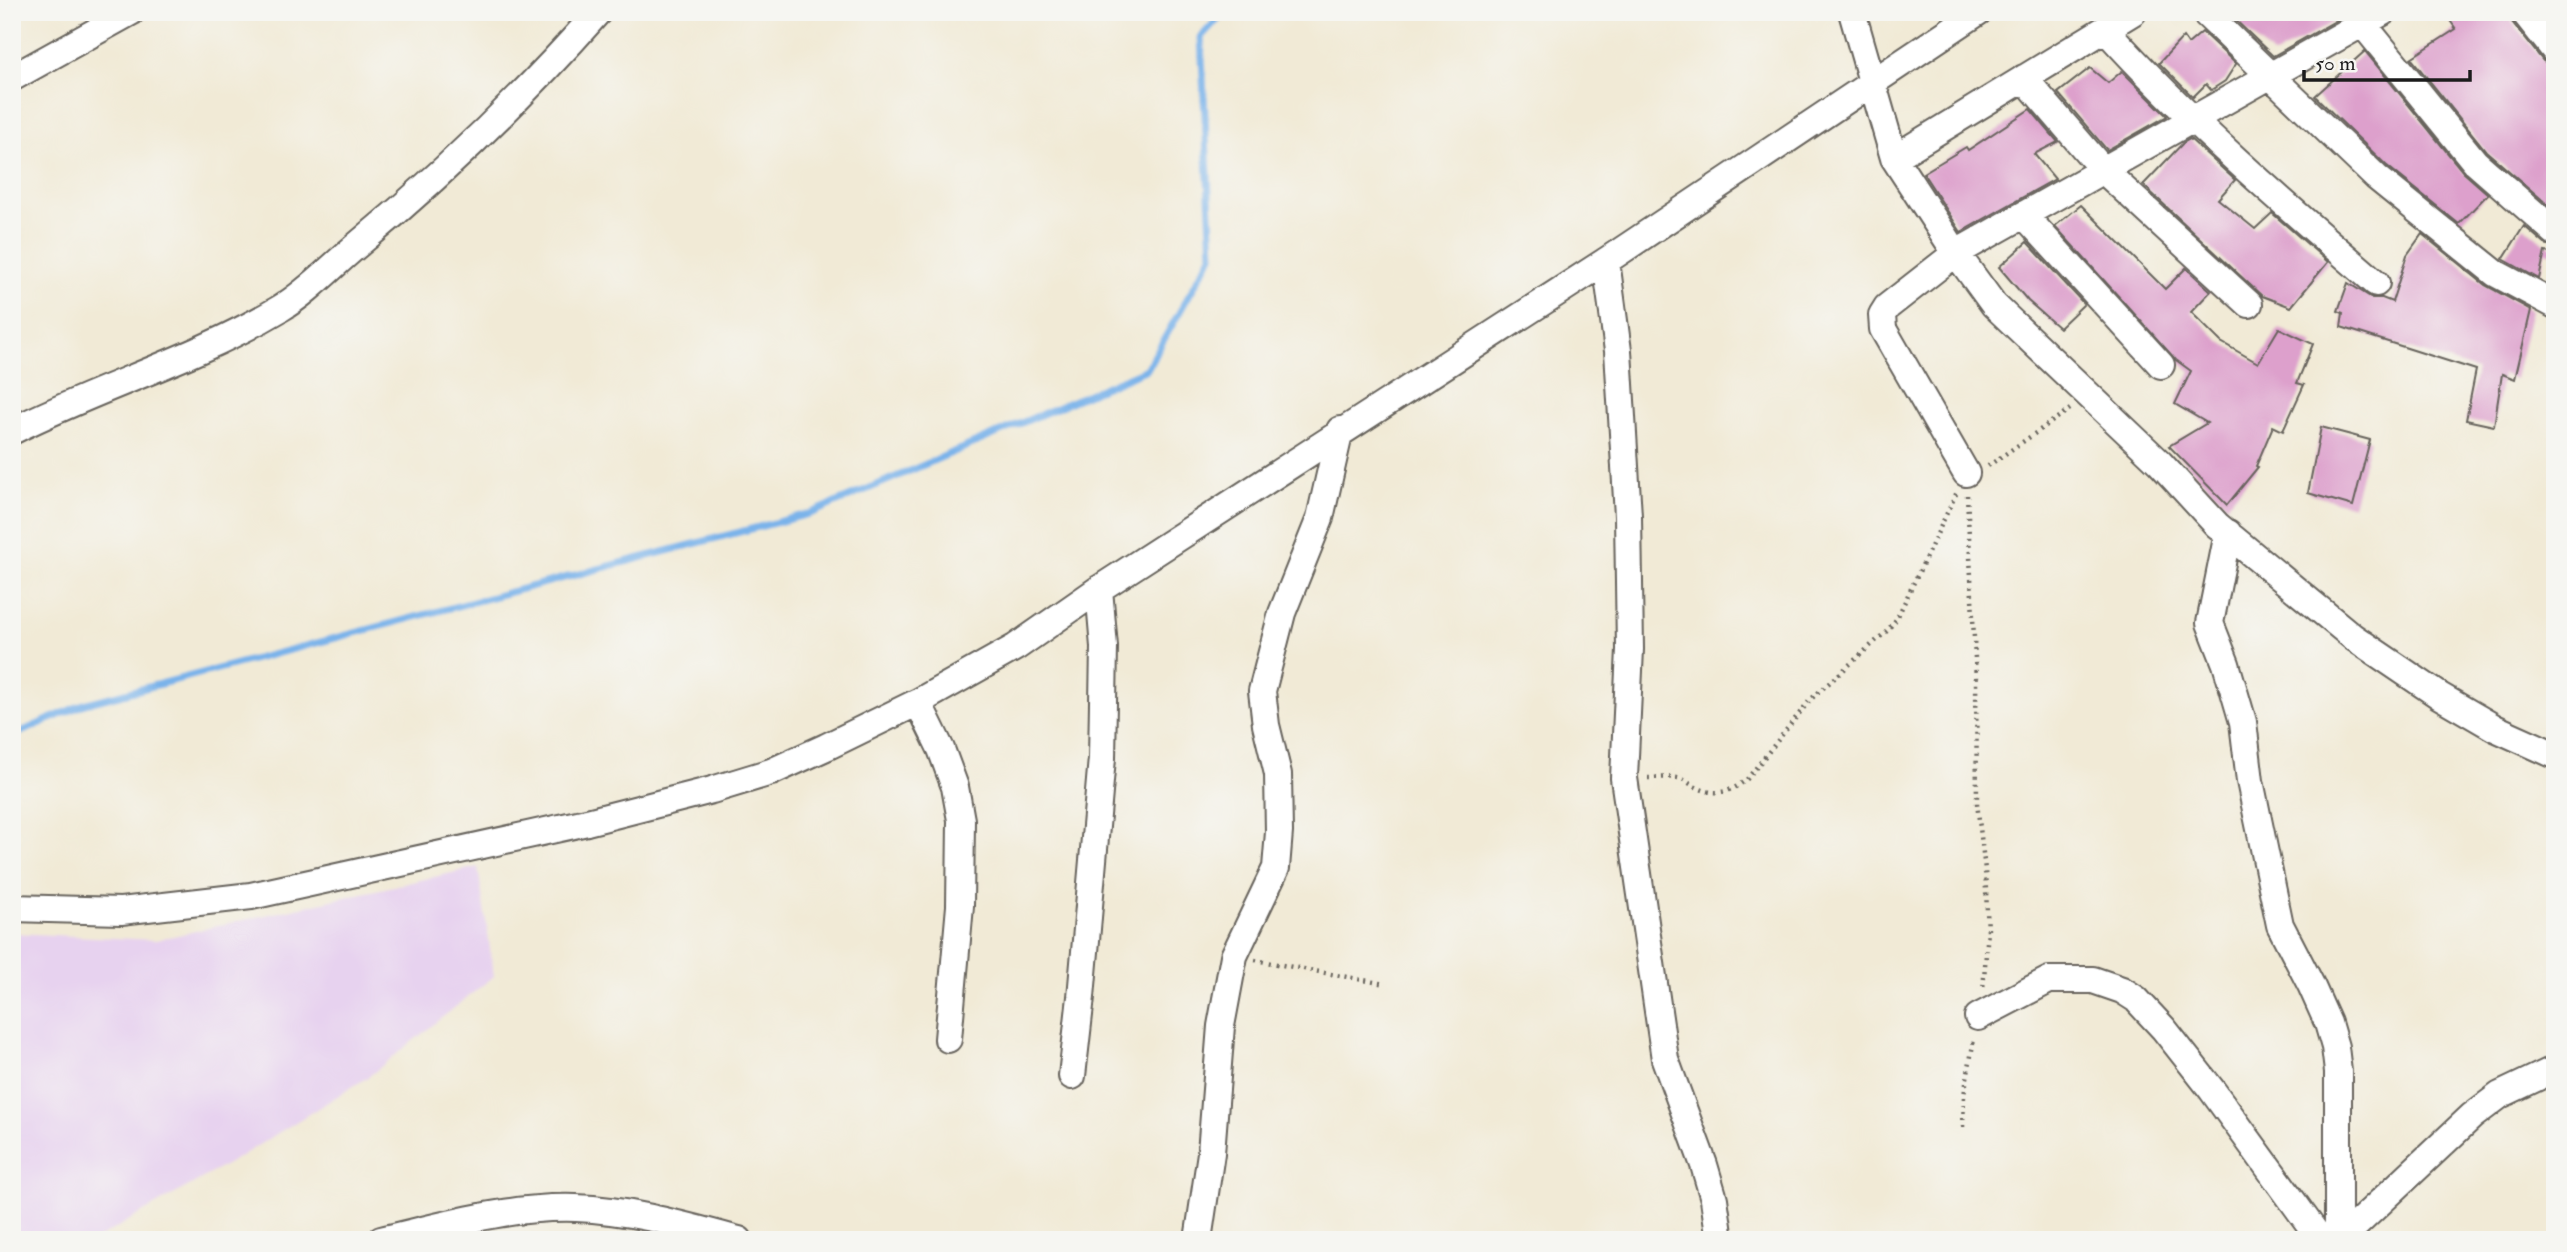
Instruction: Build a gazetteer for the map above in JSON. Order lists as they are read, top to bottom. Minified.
{"scale_bar":"50 m"}
